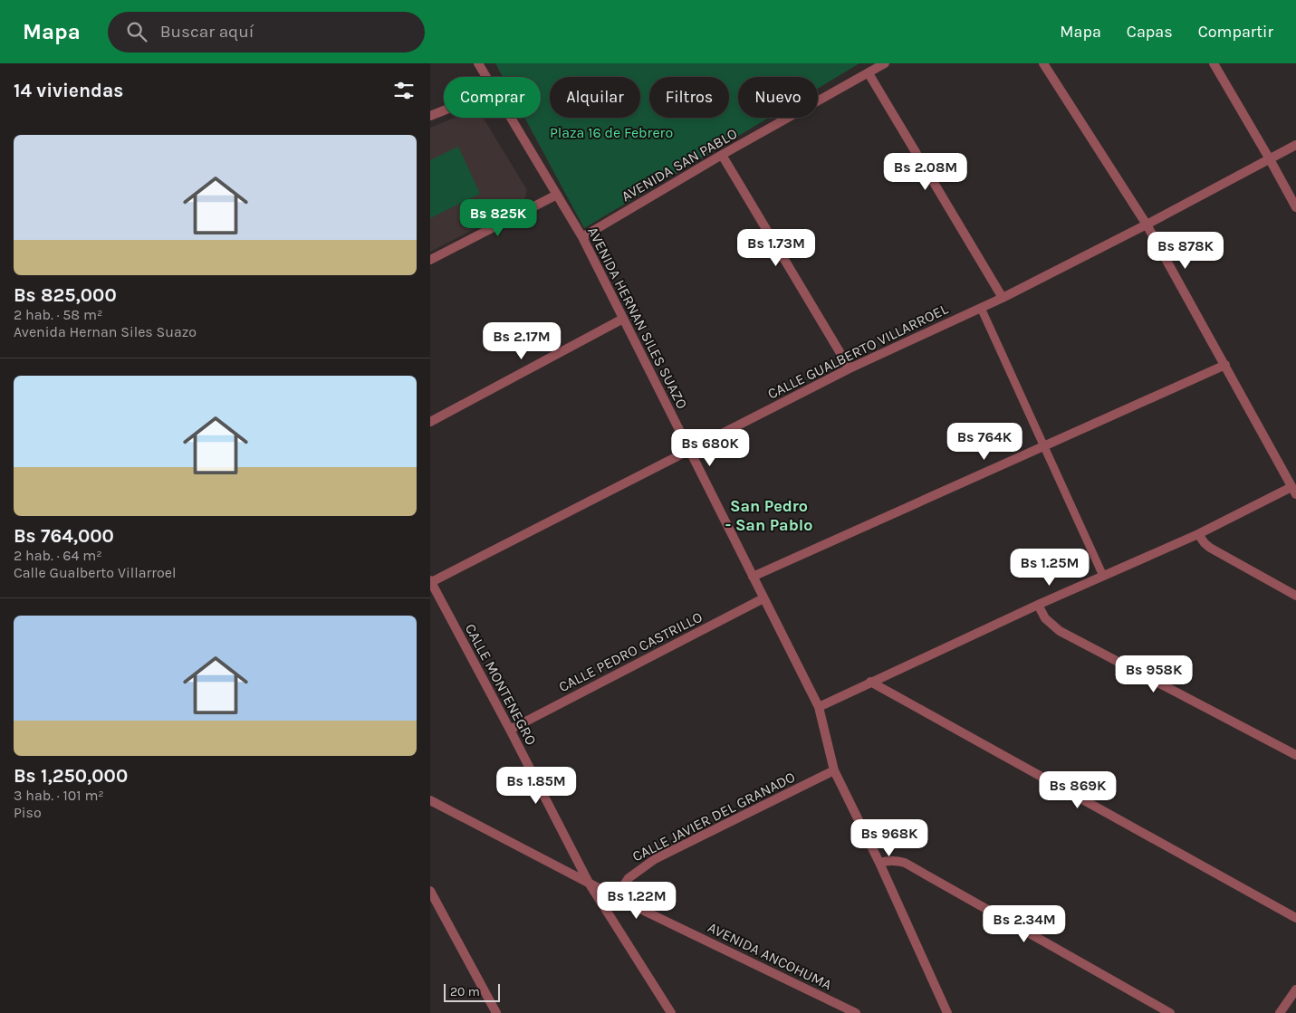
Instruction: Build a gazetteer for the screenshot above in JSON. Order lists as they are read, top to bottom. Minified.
{"streets":{"street":["AVENIDA SAN PABLO","AVENIDA HERNAN SILES SUAZO","CALLE GUALBERTO VILLARROEL","CALLE PEDRO CASTRILLO","CALLE MONTENEGRO","CALLE JAVIER DEL GRANADO","AVENIDA ANCOHUMA"]},"crossings":[["AVENIDA SAN PABLO","AVENIDA HERNAN SILES SUAZO"],["AVENIDA HERNAN SILES SUAZO","CALLE GUALBERTO VILLARROEL"],["AVENIDA HERNAN SILES SUAZO","CALLE PEDRO CASTRILLO"],["AVENIDA HERNAN SILES SUAZO","CALLE JAVIER DEL GRANADO"],["CALLE GUALBERTO VILLARROEL","CALLE MONTENEGRO"],["CALLE PEDRO CASTRILLO","CALLE MONTENEGRO"],["CALLE MONTENEGRO","AVENIDA ANCOHUMA"],["CALLE JAVIER DEL GRANADO","AVENIDA ANCOHUMA"]],"districts":["San Pedro - San Pablo"],"parks":["Plaza 16 de Febrero"],"scale_bar":"20 m","page":{"header":"Mapa","search":"Buscar aquí","nav":["Mapa","Capas","Compartir"],"heading":"14 viviendas","chip":["Comprar","Alquilar","Filtros","Nuevo"],"list":[{"name":"Bs 825,000","note":"2 hab. · 58 m² · Avenida Hernan Siles Suazo"},{"name":"Bs 764,000","note":"2 hab. · 64 m² · Calle Gualberto Villarroel"},{"name":"Bs 1,250,000","note":"3 hab. · 101 m² · Piso"}],"price":["Bs 2.08M","Bs 825K","Bs 1.73M","Bs 878K","Bs 2.17M","Bs 764K","Bs 680K","Bs 1.25M","Bs 958K","Bs 1.85M","Bs 869K","Bs 968K","Bs 1.22M","Bs 2.34M"],"scale":"20 m"}}
